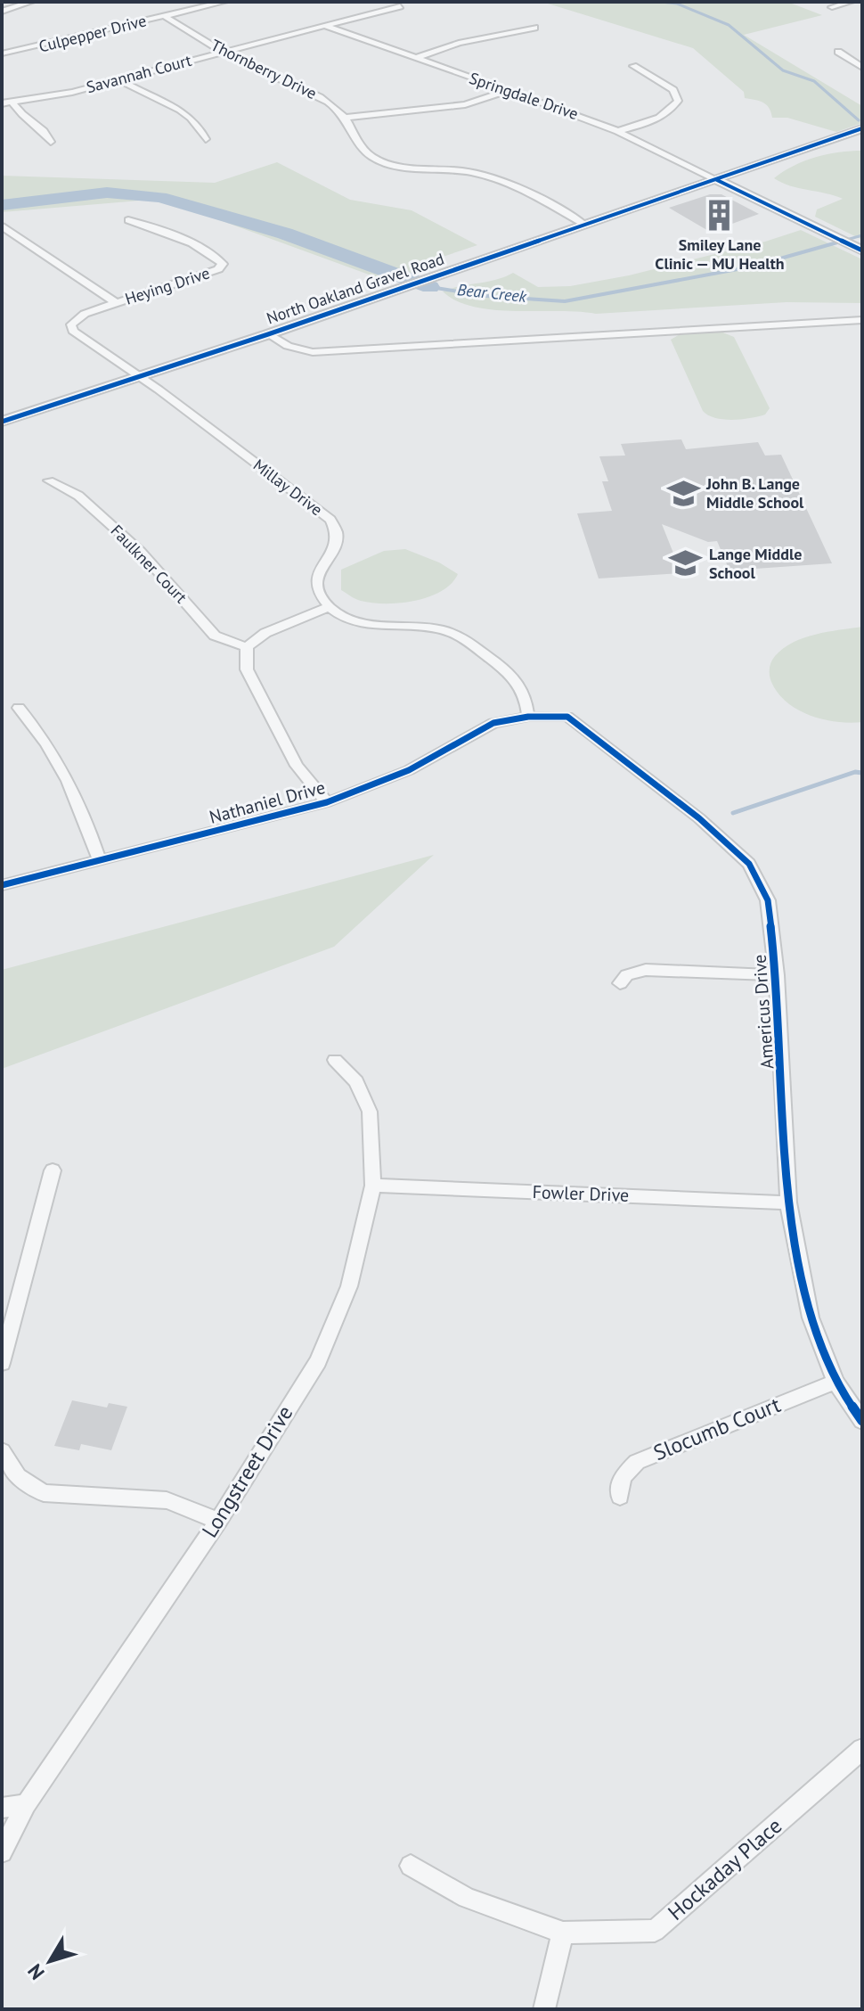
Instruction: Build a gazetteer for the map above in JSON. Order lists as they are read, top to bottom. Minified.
{"streets":{"street":["Culpepper Drive","Thornberry Drive","Savannah Court","Springdale Drive","Heying Drive","North Oakland Gravel Road","Millay Drive","Faulkner Court","Nathaniel Drive","Americus Drive","Fowler Drive","Slocumb Court","Longstreet Drive","Hockaday Place"]},"crossings":[["Culpepper Drive","Thornberry Drive"],["Thornberry Drive","Savannah Court"],["Thornberry Drive","North Oakland Gravel Road"],["Savannah Court","Springdale Drive"],["Springdale Drive","North Oakland Gravel Road"],["Heying Drive","North Oakland Gravel Road"],["Heying Drive","Millay Drive"],["North Oakland Gravel Road","Millay Drive"],["Nathaniel Drive","Americus Drive"],["Americus Drive","Fowler Drive"],["Americus Drive","Slocumb Court"],["Fowler Drive","Longstreet Drive"]],"water":["Bear Creek"],"places":{"building":["Smiley Lane Clinic — MU Health"],"school or university":["John B. Lange Middle School","Lange Middle School"]},"north":"bottom left"}
